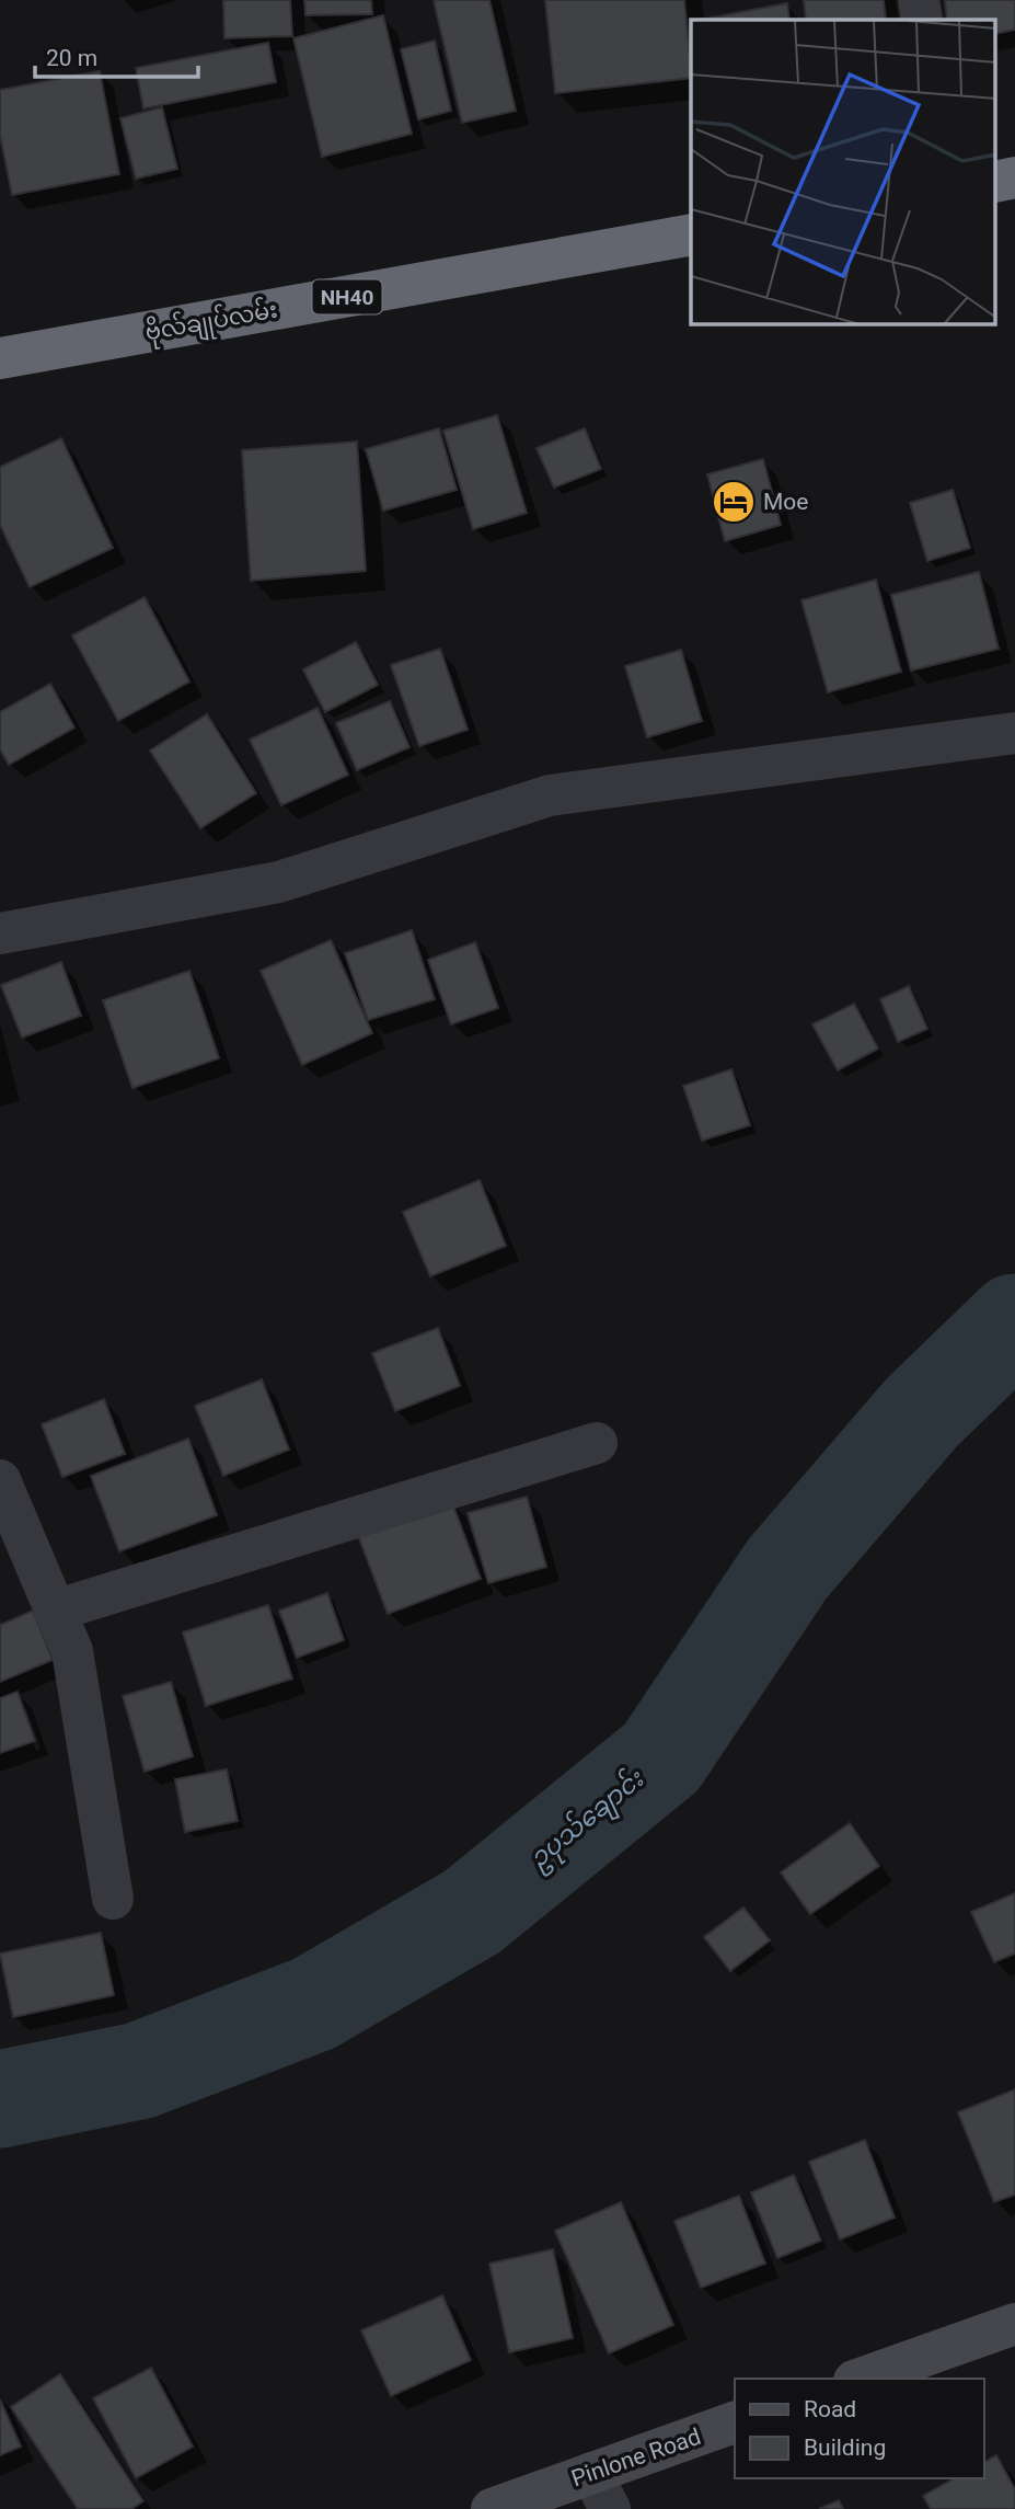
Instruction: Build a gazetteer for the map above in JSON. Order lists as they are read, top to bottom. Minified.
{"streets":{"highway":["NH40","ဗိုလ်ချုပ်လမ်း"],"street":["Pinlone Road"]},"water":["ဥပုသ်ချောင်း"],"places":{"hotel":["Moe"]},"legend":["Road","Building"],"scale_bar":"20 m"}
